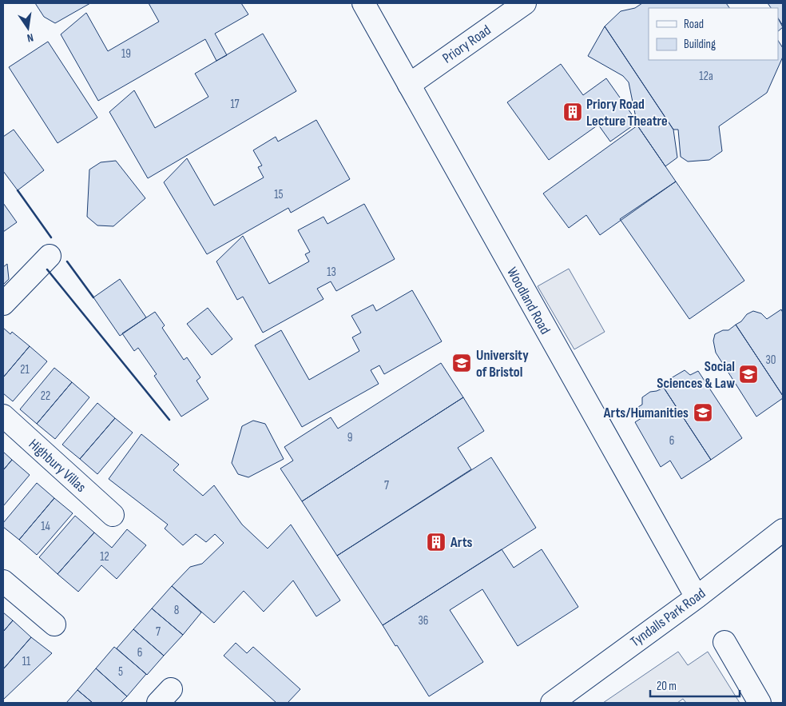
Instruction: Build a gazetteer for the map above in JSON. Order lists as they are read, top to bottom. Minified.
{"streets":{"street":["Priory Road","Woodland Road","Highbury Villas","Tyndalls Park Road"]},"crossings":[["Priory Road","Woodland Road"],["Woodland Road","Tyndalls Park Road"]],"places":{"building":["Priory Road Lecture Theatre","Arts"],"school or university":["University of Bristol","Social Sciences & Law","Arts/Humanities"]},"house_numbers":["19","12a","17","15","13","30","21","22","9","6","7","14","12","8","36","7","6","11","5"],"legend":["Road","Building"],"scale_bar":"20 m","north":"bottom"}
